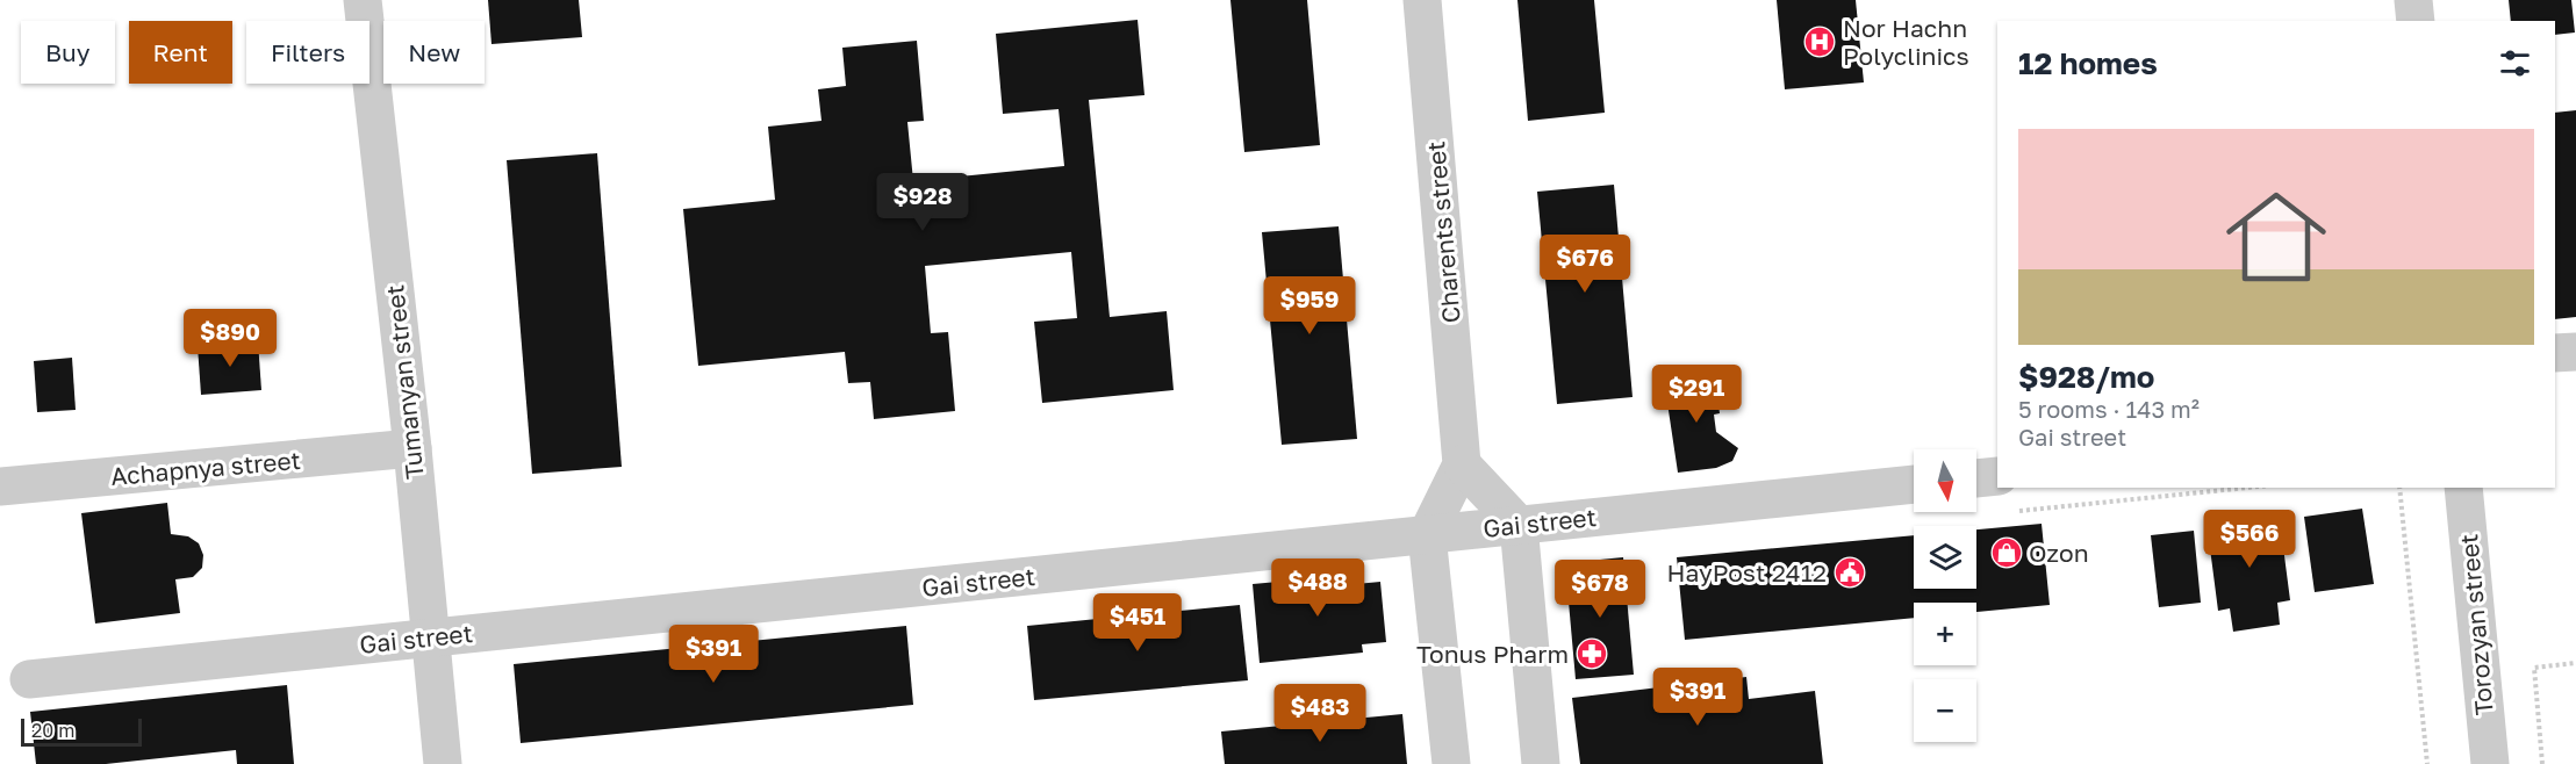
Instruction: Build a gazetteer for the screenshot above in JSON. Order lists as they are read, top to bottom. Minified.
{"streets":{"street":["Charents street","Tumanyan street","Achapnya street","Gai street","Torozyan street"]},"crossings":[["Tumanyan street","Achapnya street"],["Tumanyan street","Gai street"]],"places":{"hospital":["Nor Hachn Polyclinics"],"shop":["Ozon"],"public building":["HayPost 2412"],"pharmacy":["Tonus Pharm"]},"scale_bar":"20 m","north":"bottom","page":{"chip":["Buy","Rent","Filters","New"],"heading":"12 homes","list":[{"name":"$928/mo","note":"5 rooms · 143 m² · Gai street"}],"price":["$928","$676","$959","$890","$291","$566","$488","$678","$451","$391","$391","$483"],"map_buttons":["+","−"],"scale":"20 m"}}
